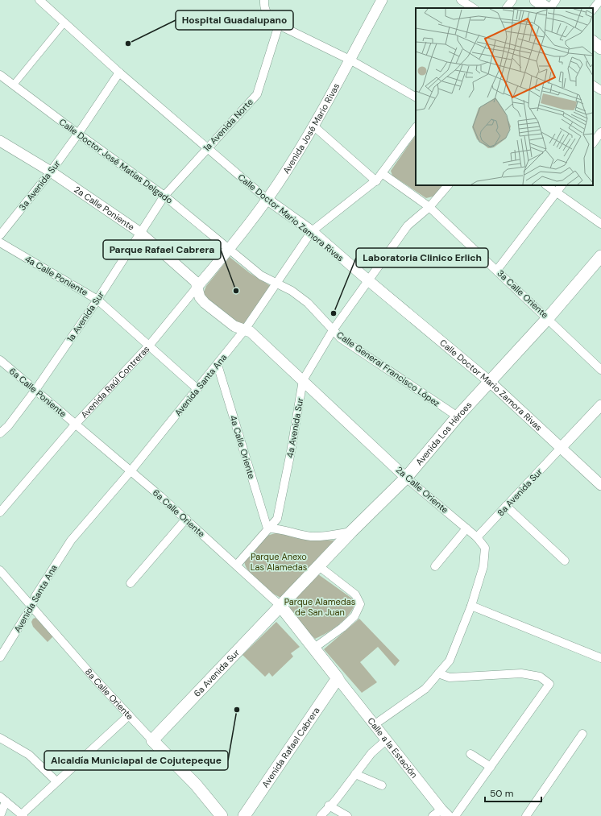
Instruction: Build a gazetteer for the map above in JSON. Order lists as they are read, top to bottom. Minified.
{"streets":{"main road":["Avenida Los Héroes","6a Avenida Sur","8a Calle Oriente","Avenida Rafael Cabrera"],"street":["1a Avenida Norte","Avenida José Mario Rivas","Calle Doctor José Matías Delgado","3a Avenida Sur","2a Calle Poniente","Calle Doctor Mario Zamora Rivas","4a Calle Poniente","3a Calle Oriente","1a Avenida Sur","Calle General Francisco López","Avenida Raúl Contreras","Avenida Santa Ana","6a Calle Poniente","4a Avenida Sur","4a Calle Oriente","2a Calle Oriente","8a Avenida Sur","6a Calle Oriente","Calle a la Estación"]},"crossings":[["1a Avenida Norte","Calle Doctor José Matías Delgado"],["1a Avenida Norte","Calle Doctor Mario Zamora Rivas"],["1a Avenida Norte","1a Avenida Sur"],["Avenida José Mario Rivas","Calle Doctor José Matías Delgado"],["Avenida José Mario Rivas","Calle Doctor Mario Zamora Rivas"],["Avenida José Mario Rivas","Calle General Francisco López"],["Avenida José Mario Rivas","Avenida Raúl Contreras"],["Calle Doctor José Matías Delgado","3a Avenida Sur"],["Calle Doctor José Matías Delgado","1a Avenida Sur"],["Calle Doctor José Matías Delgado","Calle General Francisco López"],["Calle Doctor José Matías Delgado","Avenida Raúl Contreras"],["3a Avenida Sur","2a Calle Poniente"],["3a Avenida Sur","Calle Doctor Mario Zamora Rivas"],["2a Calle Poniente","1a Avenida Sur"],["2a Calle Poniente","Avenida Raúl Contreras"],["2a Calle Poniente","2a Calle Oriente"],["Calle Doctor Mario Zamora Rivas","Avenida Santa Ana"],["Calle Doctor Mario Zamora Rivas","4a Avenida Sur"],["Calle Doctor Mario Zamora Rivas","Avenida Los Héroes"],["Calle Doctor Mario Zamora Rivas","8a Avenida Sur"],["4a Calle Poniente","1a Avenida Sur"],["4a Calle Poniente","Avenida Raúl Contreras"],["4a Calle Poniente","Avenida Santa Ana"],["3a Calle Oriente","Avenida Santa Ana"],["3a Calle Oriente","4a Avenida Sur"],["3a Calle Oriente","Avenida Los Héroes"],["1a Avenida Sur","6a Calle Poniente"],["Calle General Francisco López","Avenida Raúl Contreras"],["Calle General Francisco López","Avenida Santa Ana"],["Calle General Francisco López","4a Avenida Sur"],["Calle General Francisco López","Avenida Los Héroes"],["Avenida Raúl Contreras","6a Calle Poniente"],["Avenida Raúl Contreras","2a Calle Oriente"],["Avenida Raúl Contreras","6a Calle Oriente"],["Avenida Santa Ana","4a Calle Oriente"],["Avenida Santa Ana","2a Calle Oriente"],["Avenida Santa Ana","6a Calle Oriente"],["Avenida Santa Ana","8a Calle Oriente"],["6a Calle Poniente","6a Calle Oriente"],["4a Avenida Sur","4a Calle Oriente"],["4a Avenida Sur","2a Calle Oriente"],["4a Avenida Sur","6a Calle Oriente"],["Avenida Los Héroes","2a Calle Oriente"],["Avenida Los Héroes","6a Calle Oriente"],["Avenida Los Héroes","6a Avenida Sur"],["2a Calle Oriente","8a Avenida Sur"],["2a Calle Oriente","Calle a la Estación"],["6a Calle Oriente","6a Avenida Sur"],["6a Avenida Sur","8a Calle Oriente"],["Avenida Rafael Cabrera","Calle a la Estación"]],"parks":["Parque Anexo Las Alamedas","Parque Alamedas de San Juan"],"places":["Hospital Guadalupano","Parque Rafael Cabrera","Laboratoria Clinico Erlich","Alcaldía Municiapal de Cojutepeque"],"scale_bar":"50 m"}
